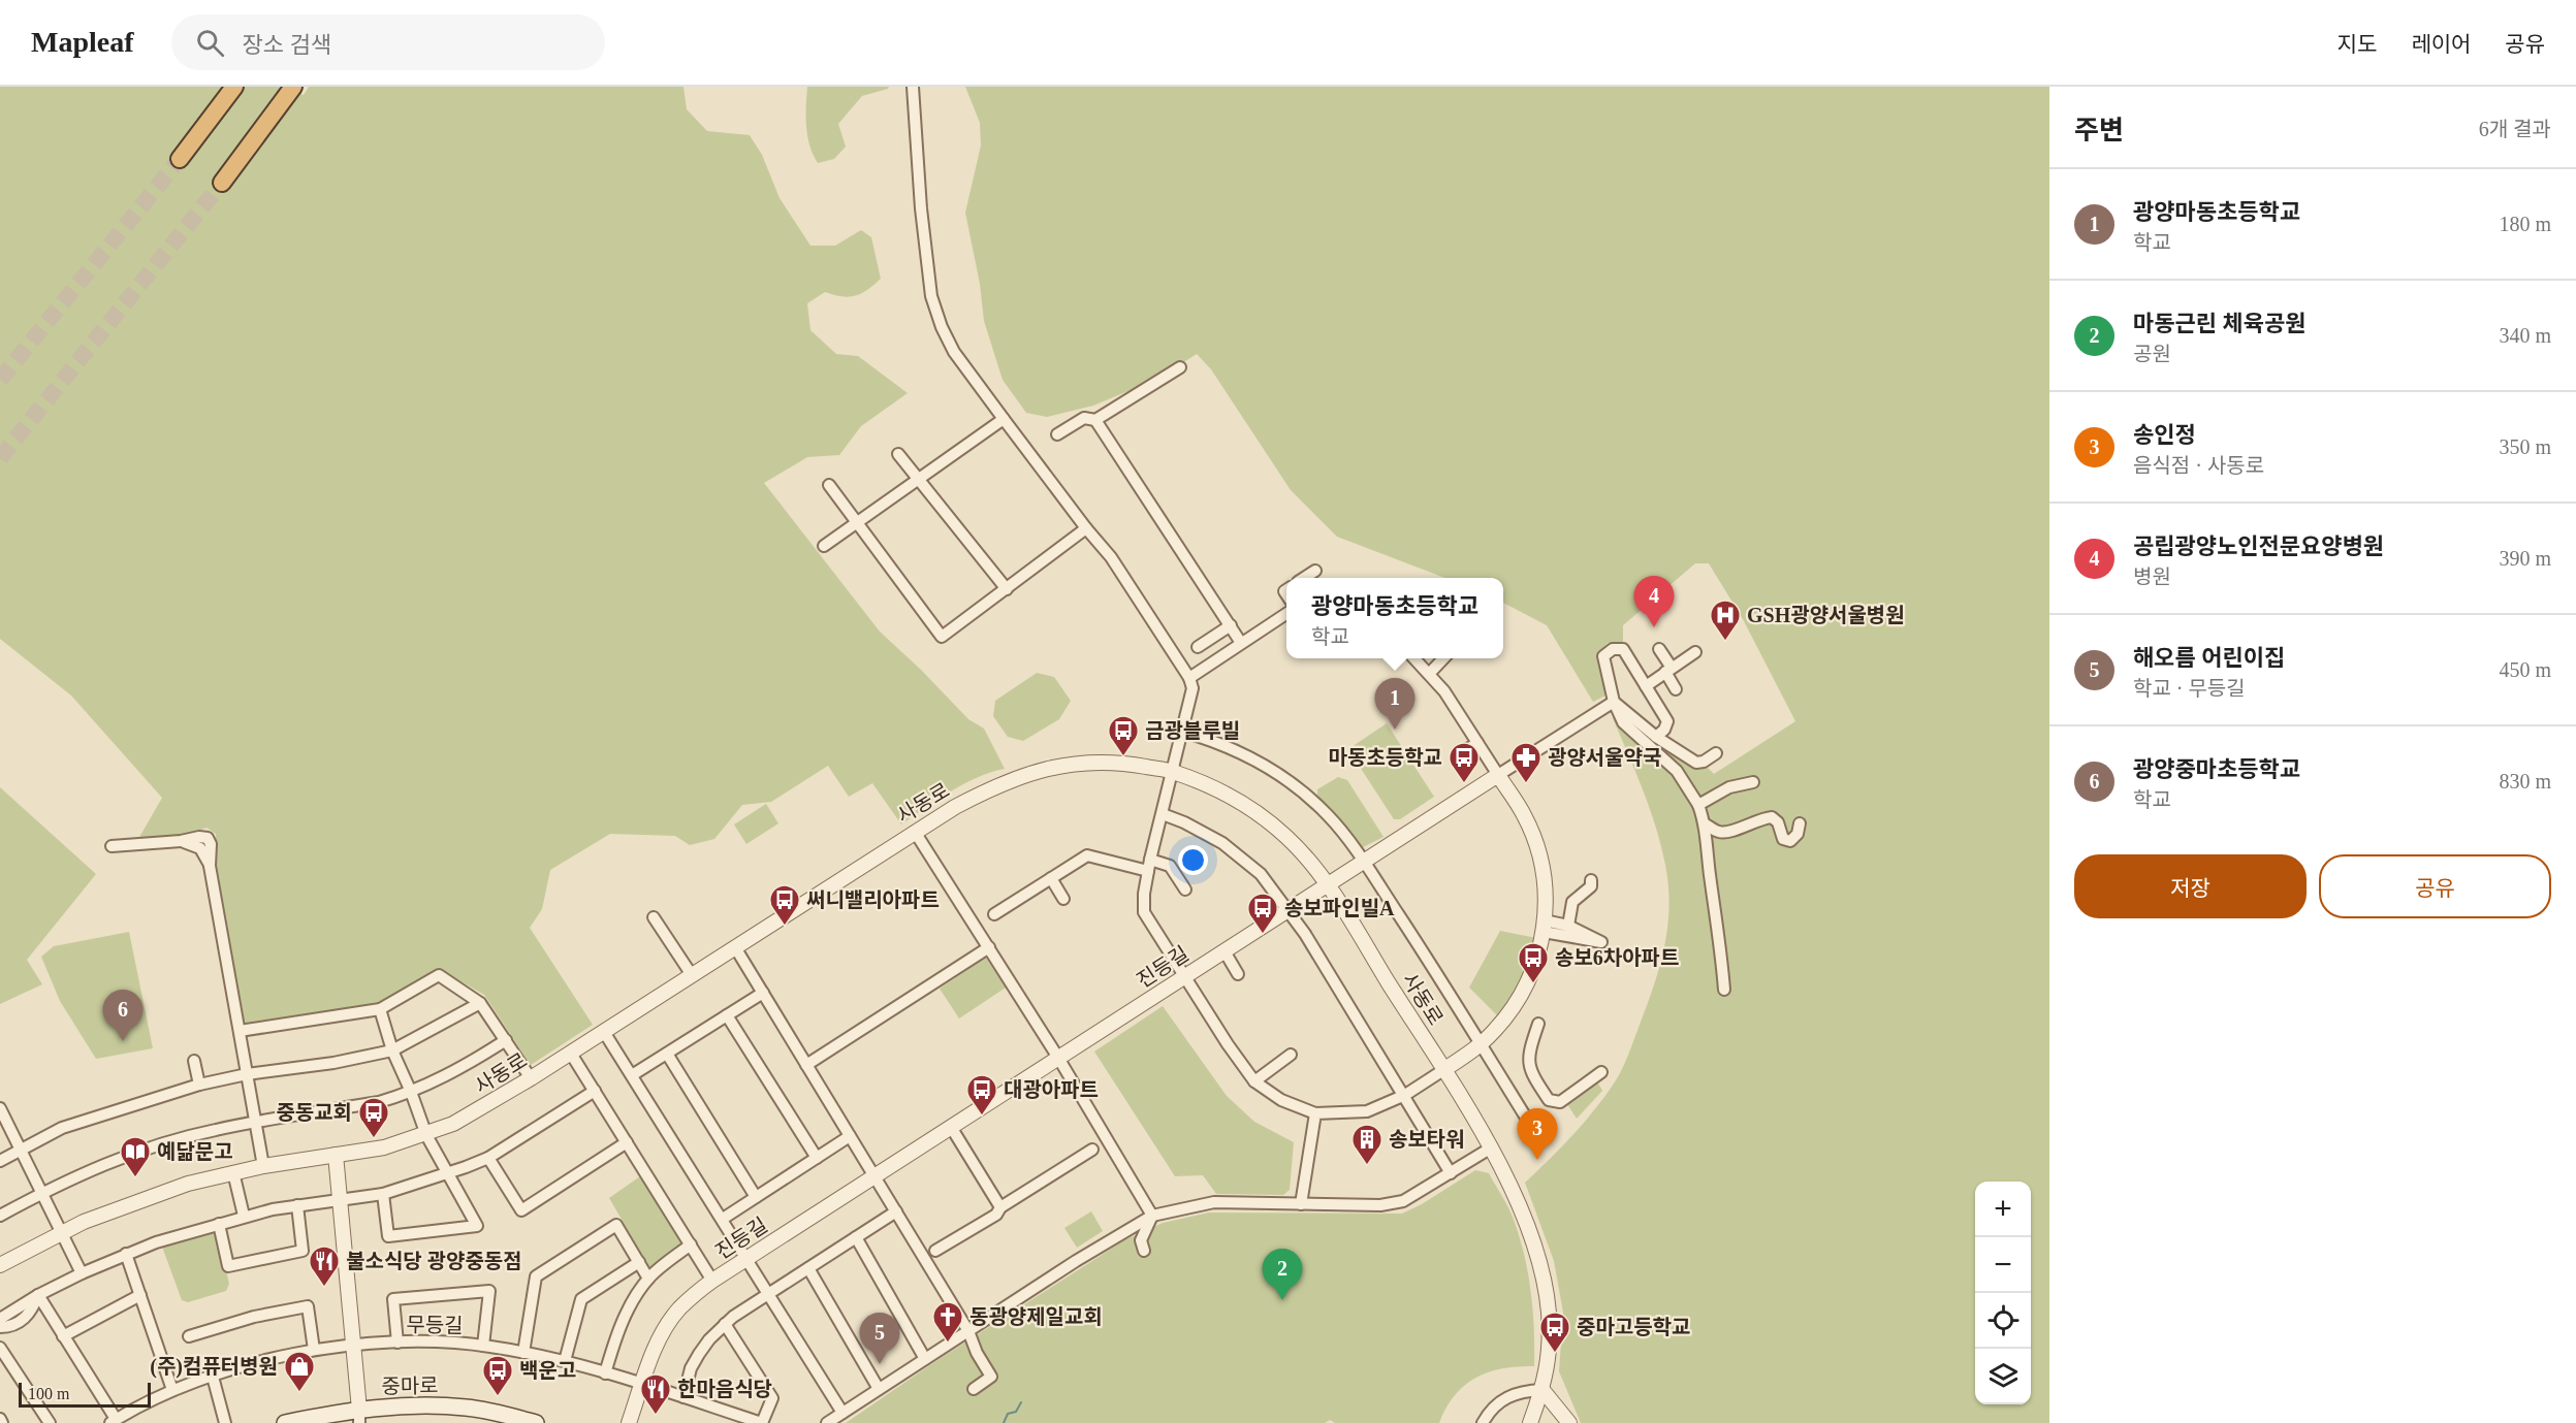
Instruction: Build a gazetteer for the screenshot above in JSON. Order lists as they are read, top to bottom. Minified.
{"streets":{"main road":["중마로"],"street":["사동로","진등길","무등길"]},"crossings":[["사동로","진등길"],["진등길","무등길"]],"places":{"hospital":["GSH광양서울병원"],"bus stop":["금광블루빌","마동초등학교","써니밸리아파트","송보파인빌A","송보6차아파트","대광아파트","중동교회","중마고등학교","백운고"],"pharmacy":["광양서울약국"],"building":["송보타워"],"library":["예닮문고"],"restaurant":["불소식당 광양중동점","한마음식당"],"church":["동광양제일교회"],"shop":["(주)컴퓨터병원"]},"scale_bar":"100 m","page":{"header":"Mapleaf","search":"장소 검색","nav":["지도","레이어","공유"],"heading":["주변","6개 결과"],"list":[{"mark":"1","name":"광양마동초등학교","note":"학교","value":"180 m"},{"mark":"2","name":"마동근린 체육공원","note":"공원","value":"340 m"},{"mark":"3","name":"송인정","note":"음식점 · 사동로","value":"350 m"},{"mark":"4","name":"공립광양노인전문요양병원","note":"병원","value":"390 m"},{"mark":"5","name":"해오름 어린이집","note":"학교 · 무등길","value":"450 m"},{"mark":"6","name":"광양중마초등학교","note":"학교","value":"830 m"}],"pins":["4","1","6","3","2","5"],"popup":["광양마동초등학교","학교"],"buttons":["저장","공유"],"map_buttons":["+","−"],"scale":"100 m"}}
